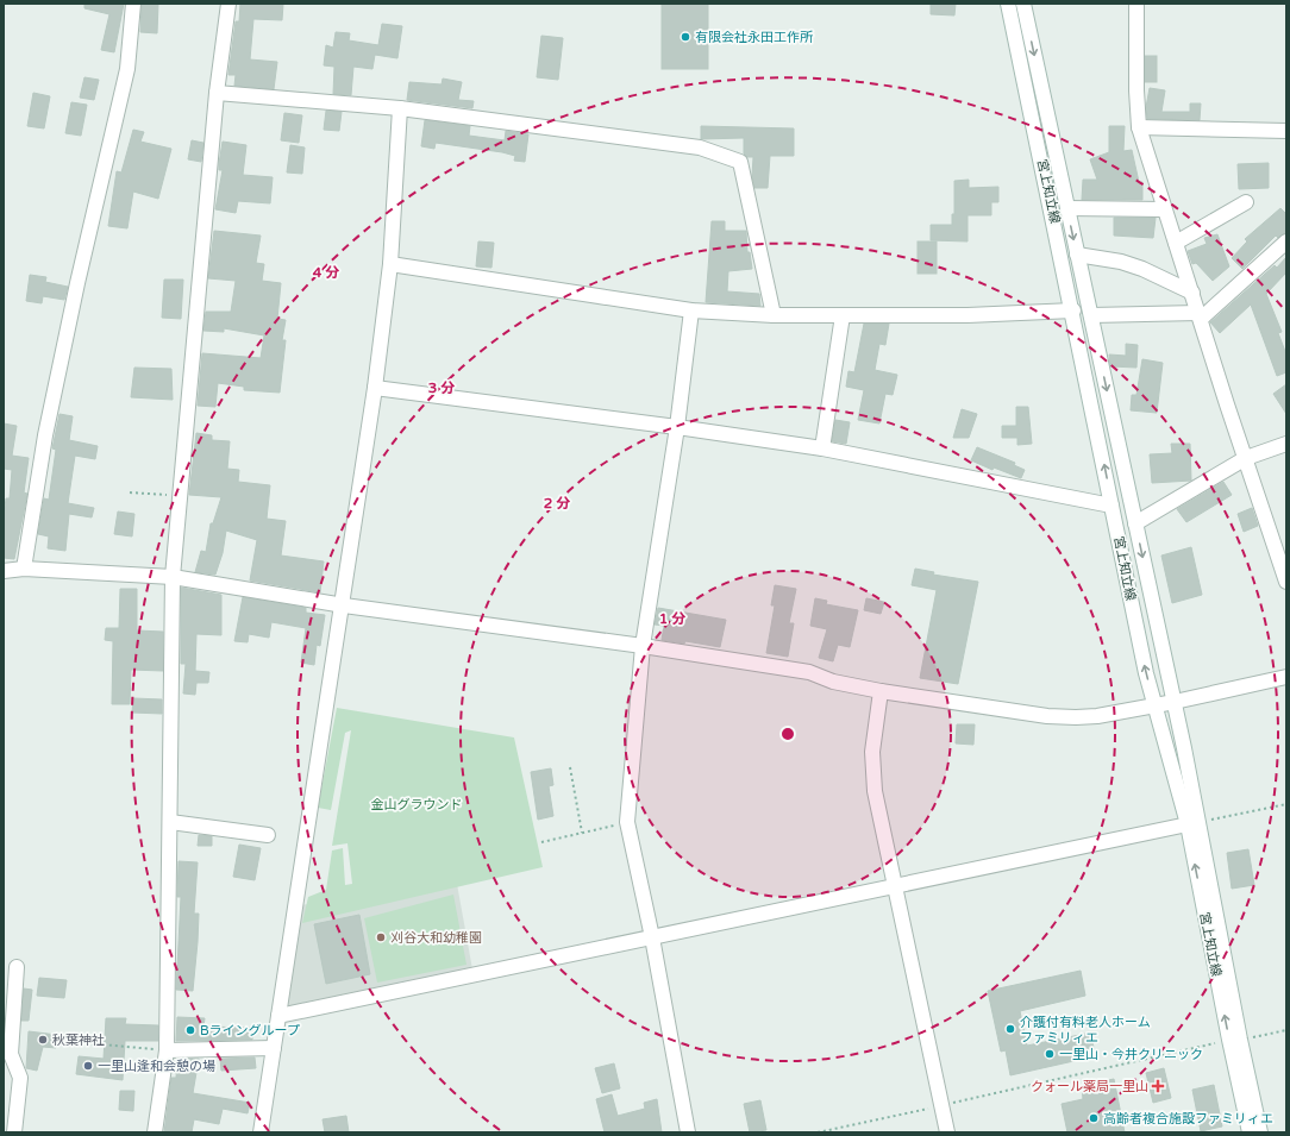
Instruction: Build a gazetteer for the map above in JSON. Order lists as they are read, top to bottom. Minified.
{"streets":{"street":["宮上知立線"]},"parks":["金山グラウンド"],"places":{"other":["有限会社永田工作所","刈谷大和幼稚園","介護付有料老人ホーム ファミリィエ","Bライングループ","秋葉神社","一里山・今井クリニック","一里山逢和会憩の場","高齢者複合施設ファミリィエ"],"health":["クォール薬局一里山"]},"rings":["4 分","3 分","2 分","1 分"]}
